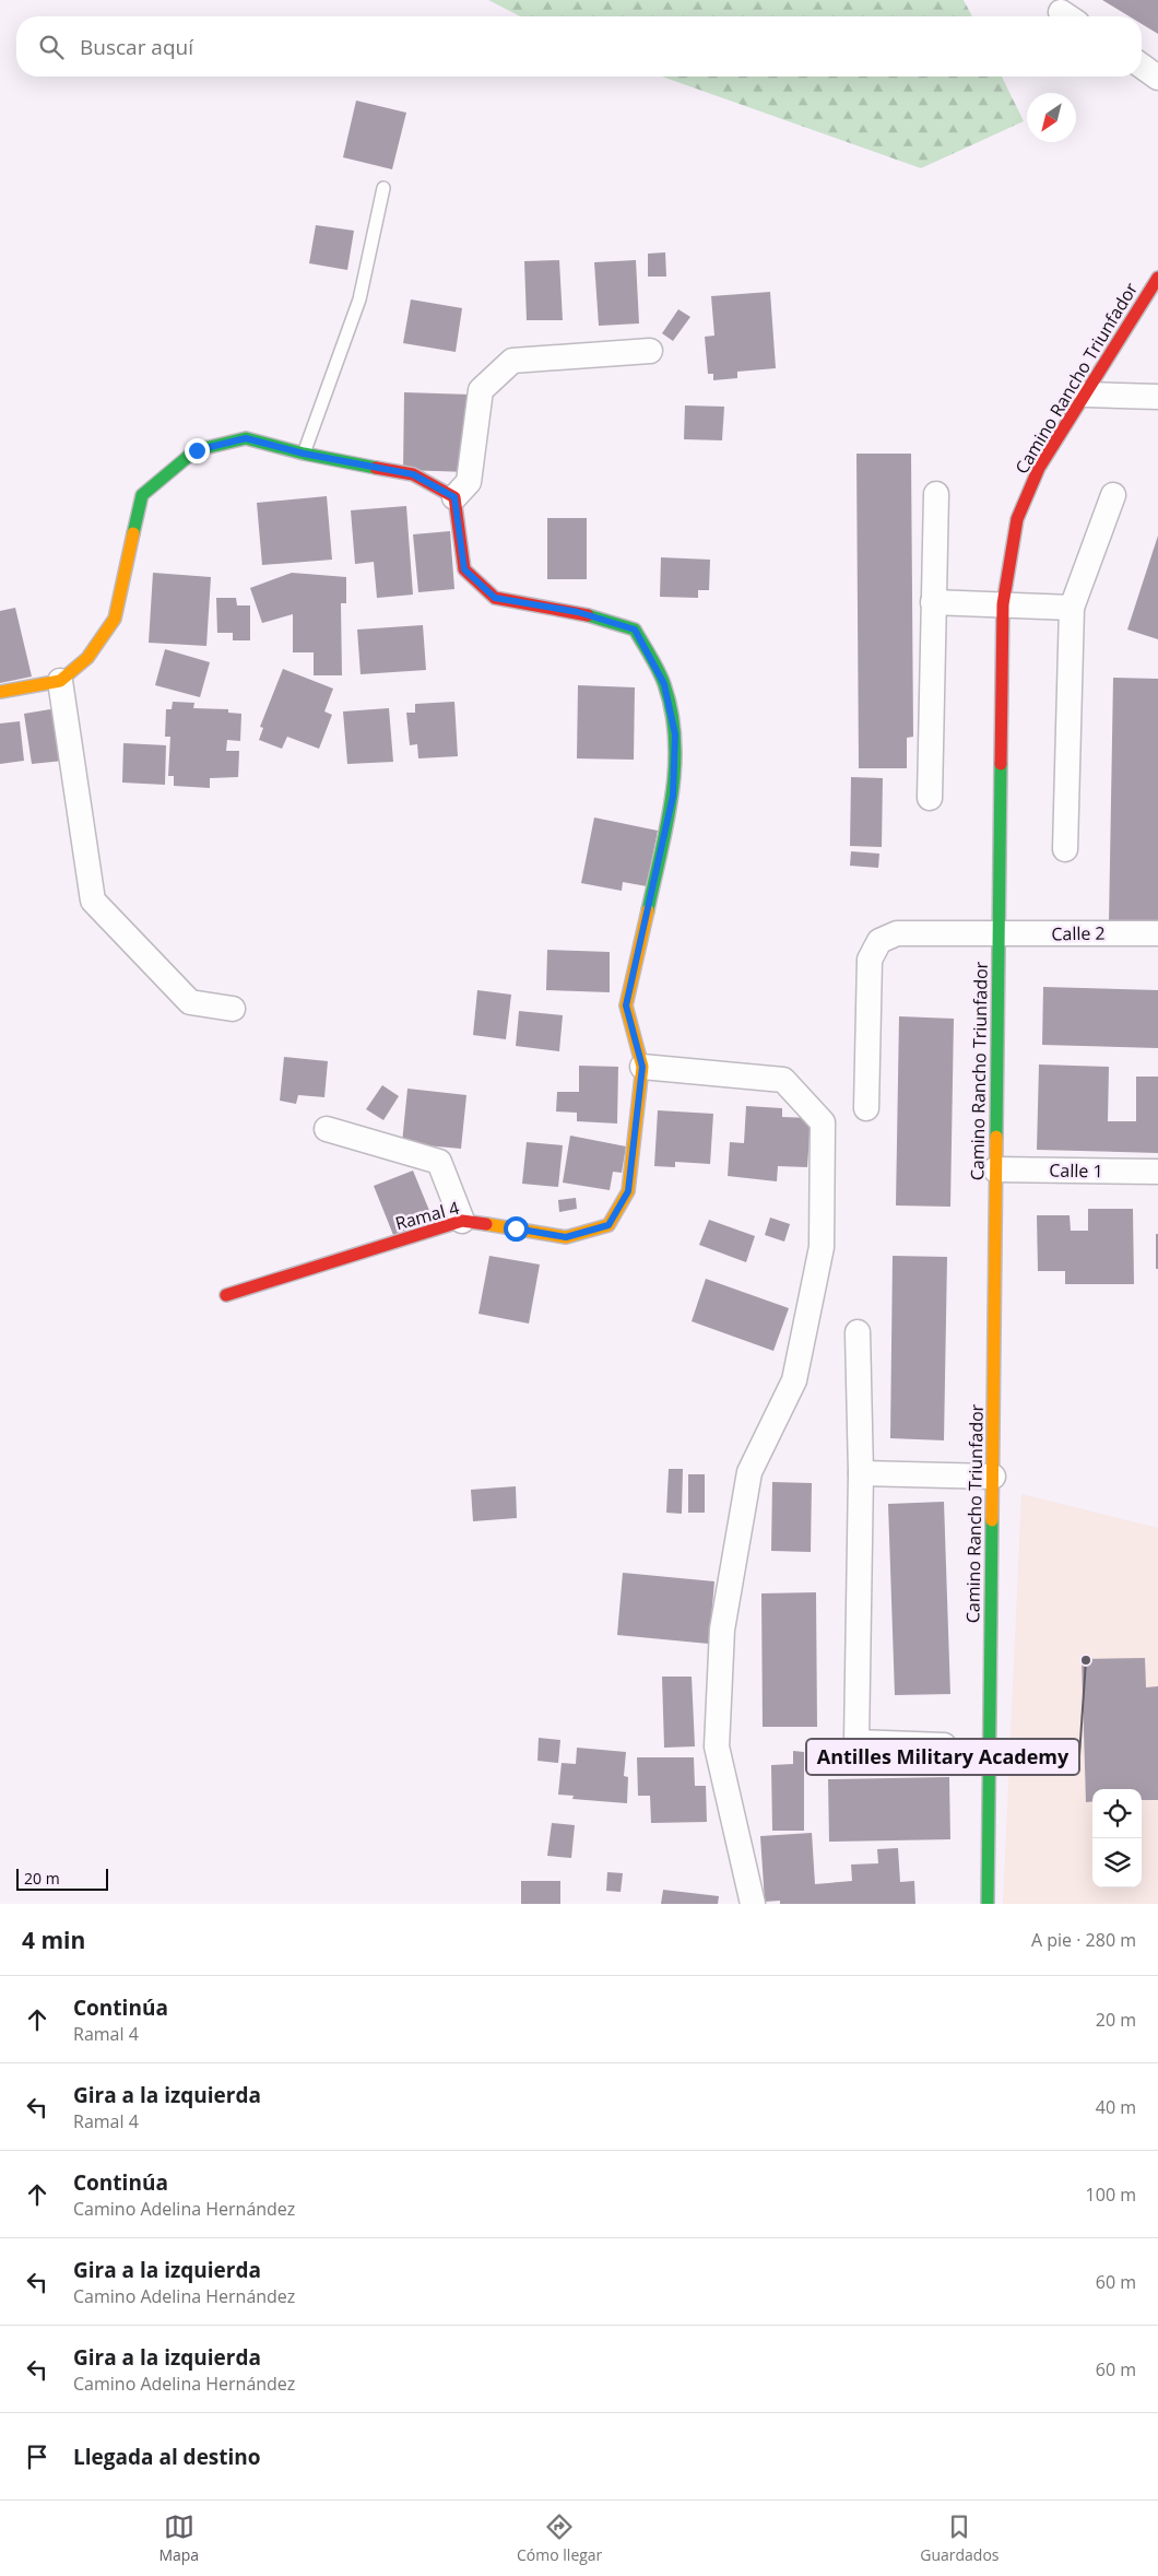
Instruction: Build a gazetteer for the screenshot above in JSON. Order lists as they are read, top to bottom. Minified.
{"streets":{"street":["Camino Rancho Triunfador","Calle 2","Calle 1","Ramal 4"]},"crossings":[["Camino Rancho Triunfador","Calle 2"],["Camino Rancho Triunfador","Calle 1"]],"places":["Antilles Military Academy"],"scale_bar":"20 m","north":"bottom left","page":{"search":"Buscar aquí","scale":"20 m","heading":["4 min","A pie · 280 m"],"list":[["Continúa","Ramal 4","20 m"],["Gira a la izquierda","Ramal 4","40 m"],["Continúa","Camino Adelina Hernández","100 m"],["Gira a la izquierda","Camino Adelina Hernández","60 m"],["Gira a la izquierda","Camino Adelina Hernández","60 m"],"Llegada al destino"],"nav":["Mapa","Cómo llegar","Guardados"]}}
